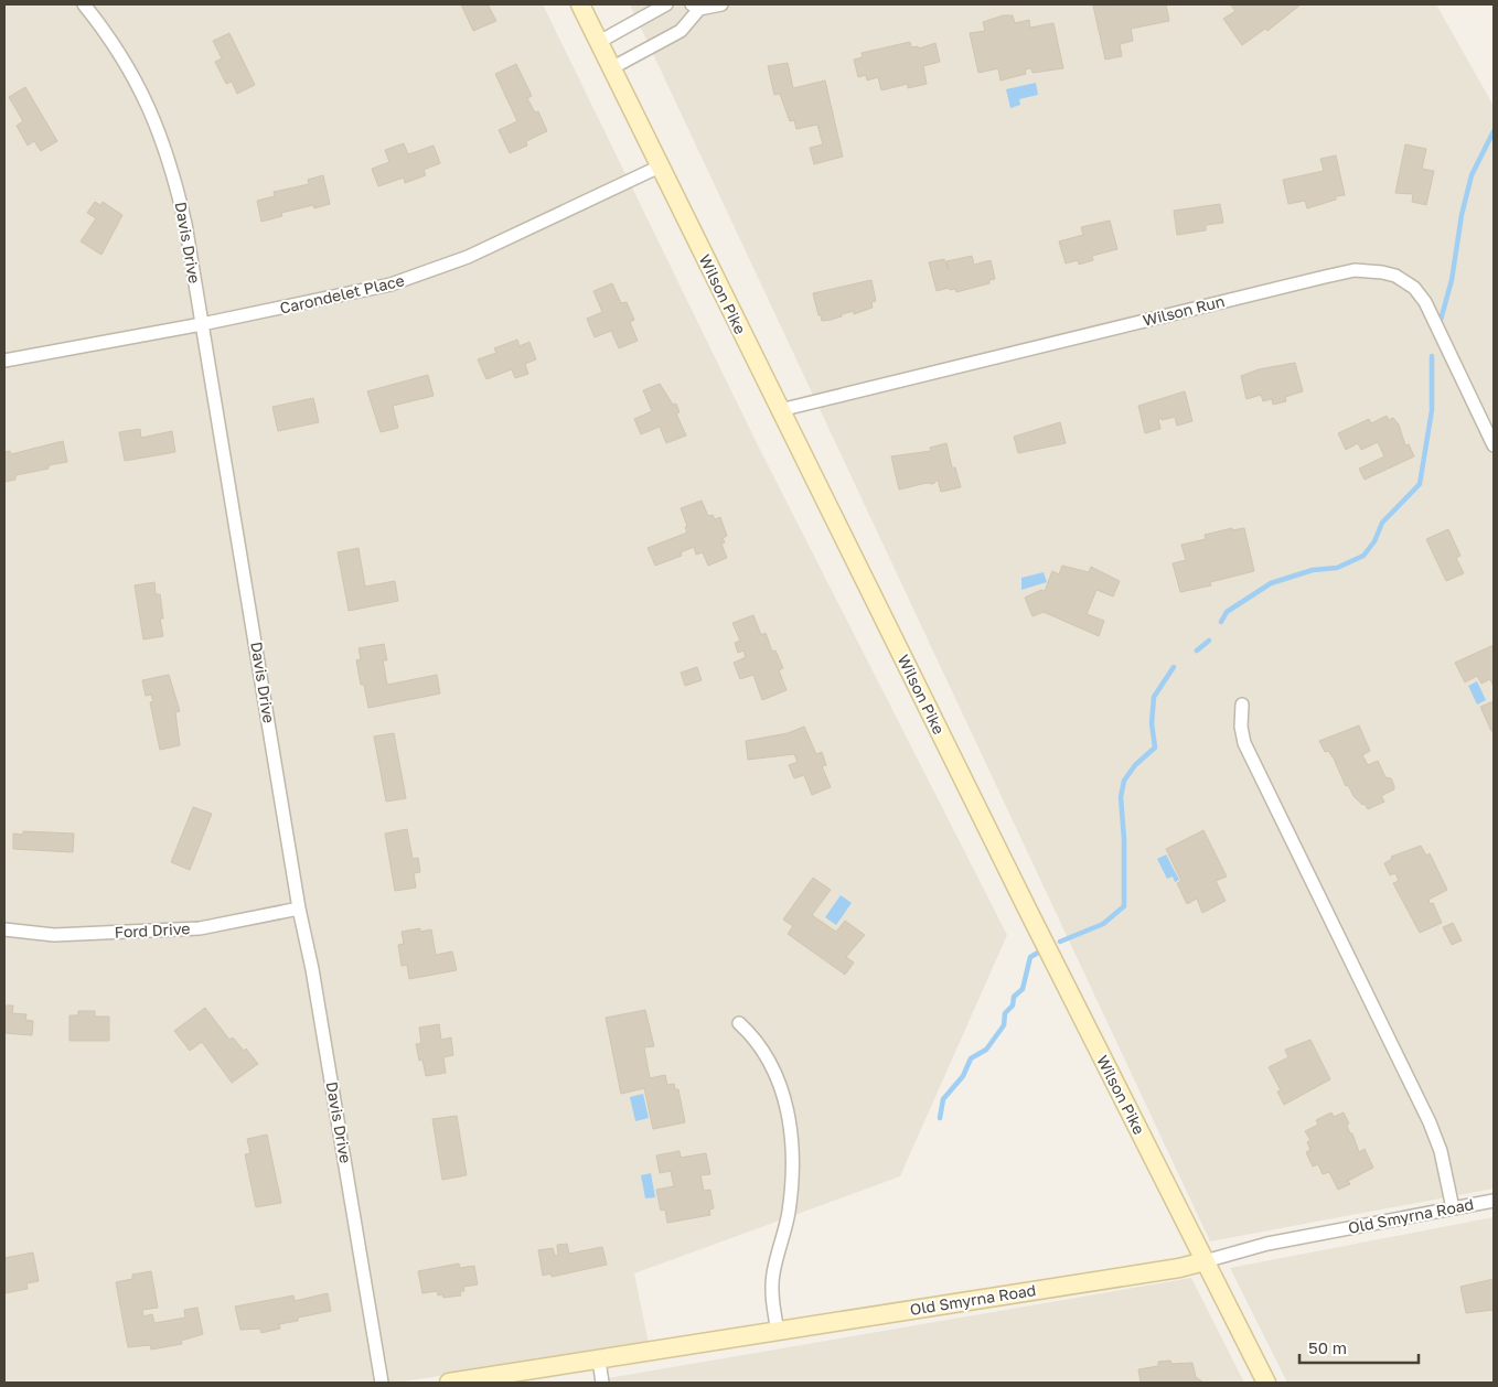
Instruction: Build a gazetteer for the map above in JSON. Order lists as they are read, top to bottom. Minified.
{"streets":{"main road":["Wilson Pike","Old Smyrna Road"],"street":["Davis Drive","Carondelet Place","Wilson Run","Ford Drive"]},"crossings":[["Davis Drive","Carondelet Place"],["Davis Drive","Ford Drive"],["Carondelet Place","Wilson Pike"],["Wilson Pike","Wilson Run"],["Wilson Pike","Old Smyrna Road"]],"scale_bar":"50 m"}
